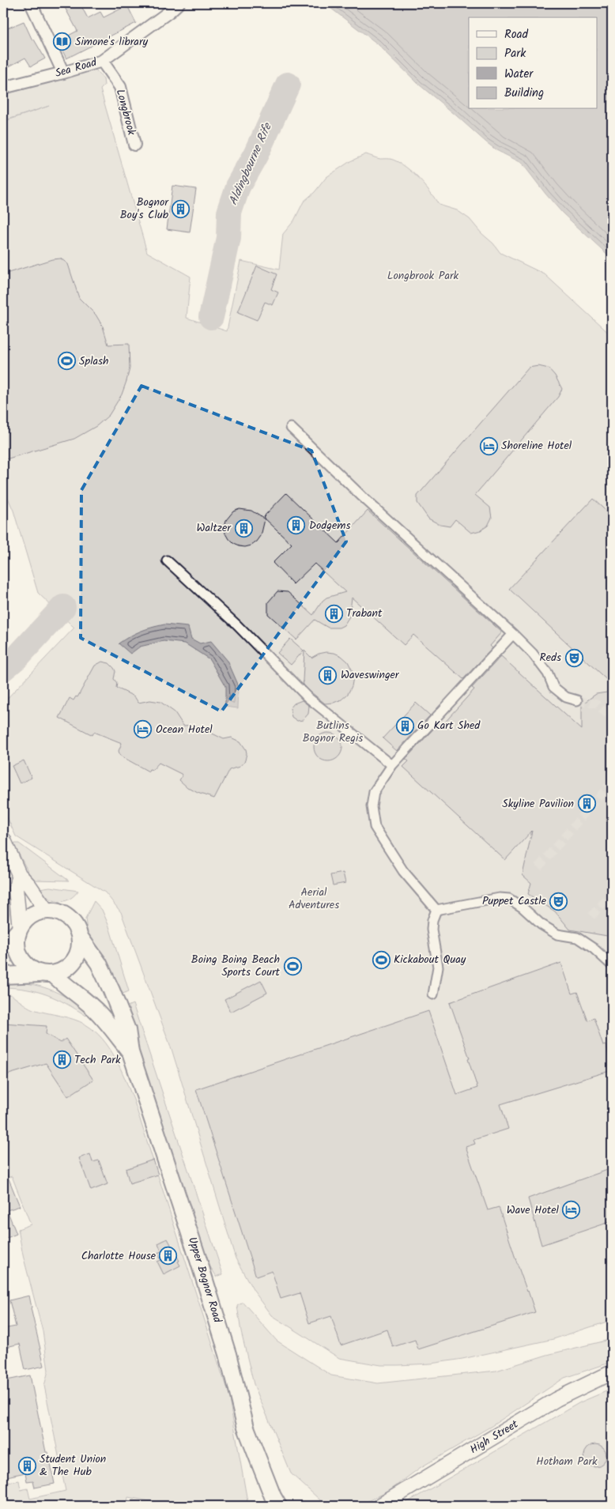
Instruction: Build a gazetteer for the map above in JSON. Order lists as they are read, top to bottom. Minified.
{"streets":{"main road":["Upper Bognor Road"],"street":["Sea Road","Longbrook","High Street"]},"crossings":[["Sea Road","Longbrook"]],"water":["Aldingbourne Rife"],"parks":["Longbrook Park","Butlins Bognor Regis","Aerial Adventures","Hotham Park"],"places":{"library":["Simone's library"],"building":["Bognor Boy's Club","Dodgems","Waltzer","Trabant","Waveswinger","Go Kart Shed","Skyline Pavilion","Tech Park","Charlotte House","Student Union & The Hub"],"sports":["Splash","Kickabout Quay","Boing Boing Beach Sports Court"],"hotel":["Shoreline Hotel","Ocean Hotel","Wave Hotel"],"theatre":["Reds","Puppet Castle"]},"legend":["Road","Park","Water","Building"]}
